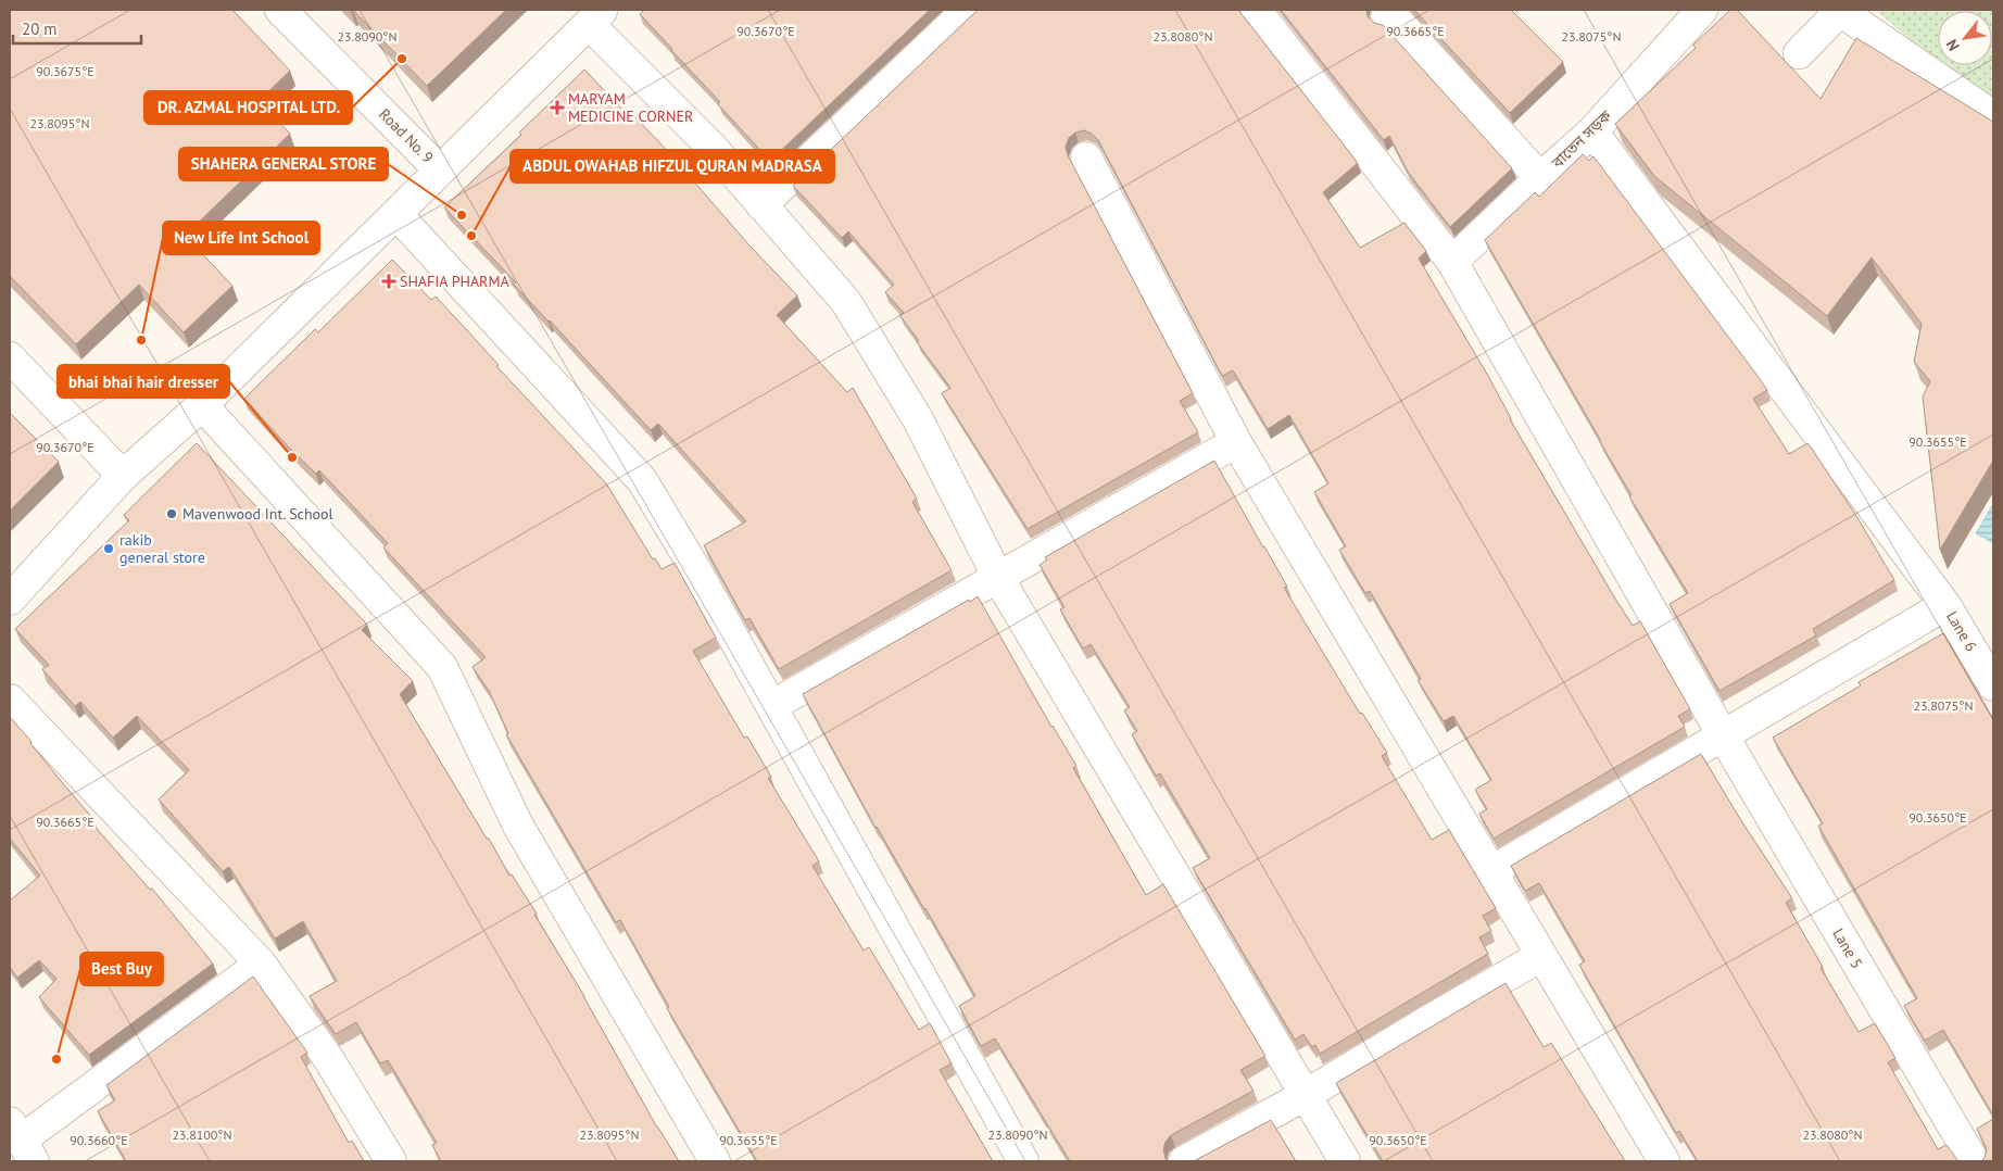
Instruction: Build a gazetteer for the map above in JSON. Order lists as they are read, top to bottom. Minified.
{"streets":{"street":["Road No. 9","বাতেন সড়ক","Lane 6","Lane 5"]},"crossings":[["বাতেন সড়ক","Lane 6"],["বাতেন সড়ক","Lane 5"]],"places":{"other":["DR. AZMAL HOSPITAL LTD.","SHAHERA GENERAL STORE","ABDUL OWAHAB HIFZUL QURAN MADRASA","New Life Int School","bhai bhai hair dresser","Mavenwood Int. School","rakib general store","Best Buy"],"health":["MARYAM MEDICINE CORNER","SHAFIA PHARMA"]},"scale_bar":"20 m","north":"bottom left","coordinates":["90.3670°E","90.3665°E","23.8090°N","23.8080°N","23.8075°N","90.3675°E","23.8095°N","90.3655°E","90.3650°E","23.8100°N","90.3660°E"]}
